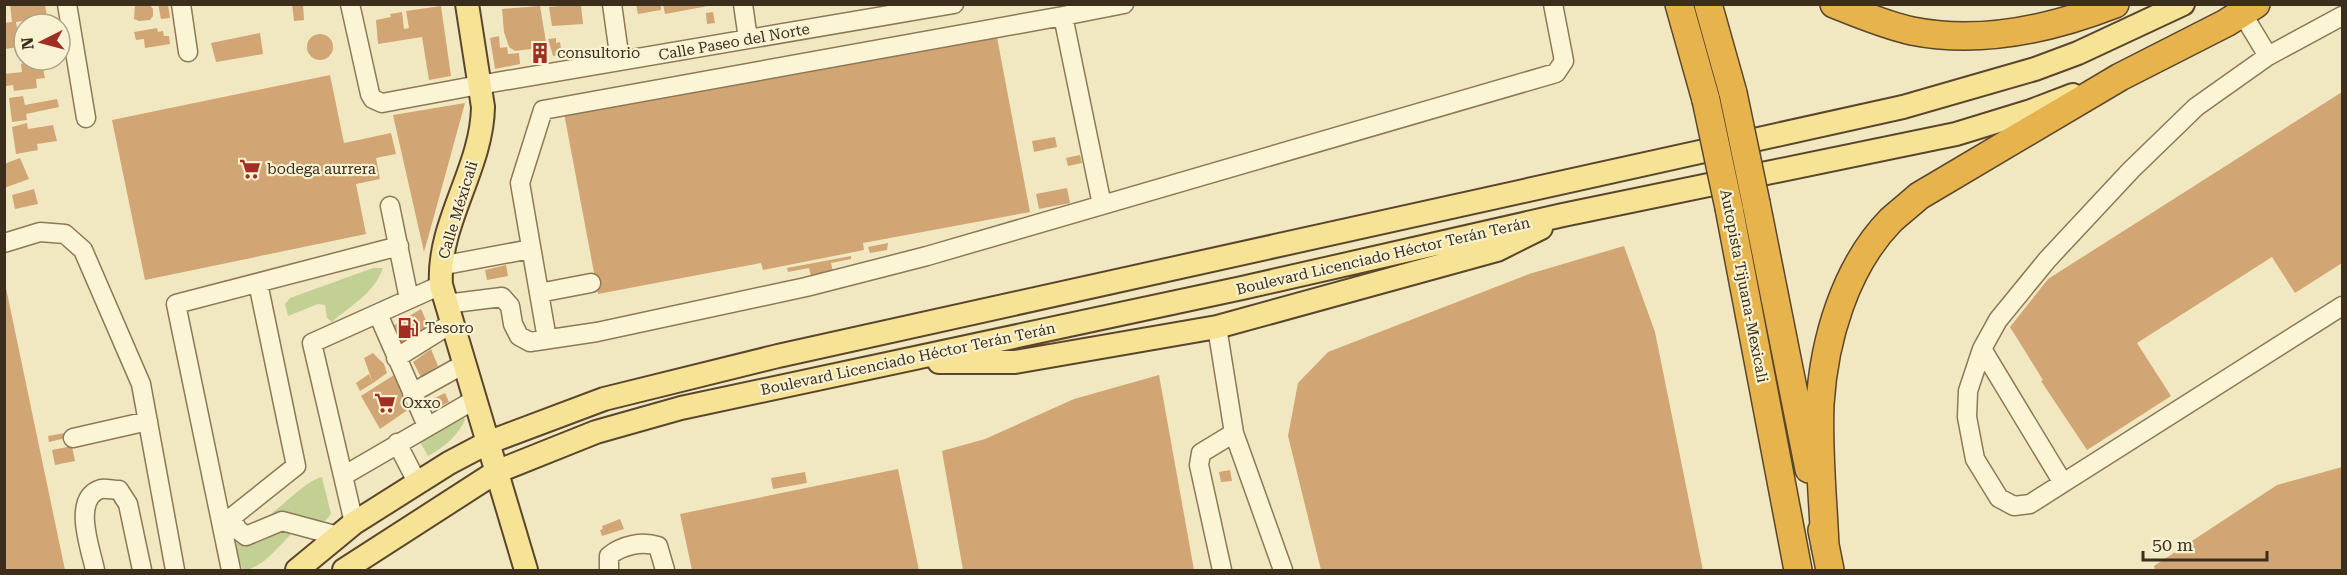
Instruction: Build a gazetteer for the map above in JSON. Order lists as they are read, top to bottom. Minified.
{"streets":{"highway":["Boulevard Licenciado Héctor Terán Terán","Autopista Tijuana-Mexicali"],"main road":["Calle Méxicali"],"street":["Calle Paseo del Norte"]},"crossings":[["Calle Paseo del Norte","Calle Méxicali"]],"places":{"building":["consultorio"],"supermarket":["bodega aurrera","Oxxo"],"fuel station":["Tesoro"]},"scale_bar":"50 m","north":"left"}
